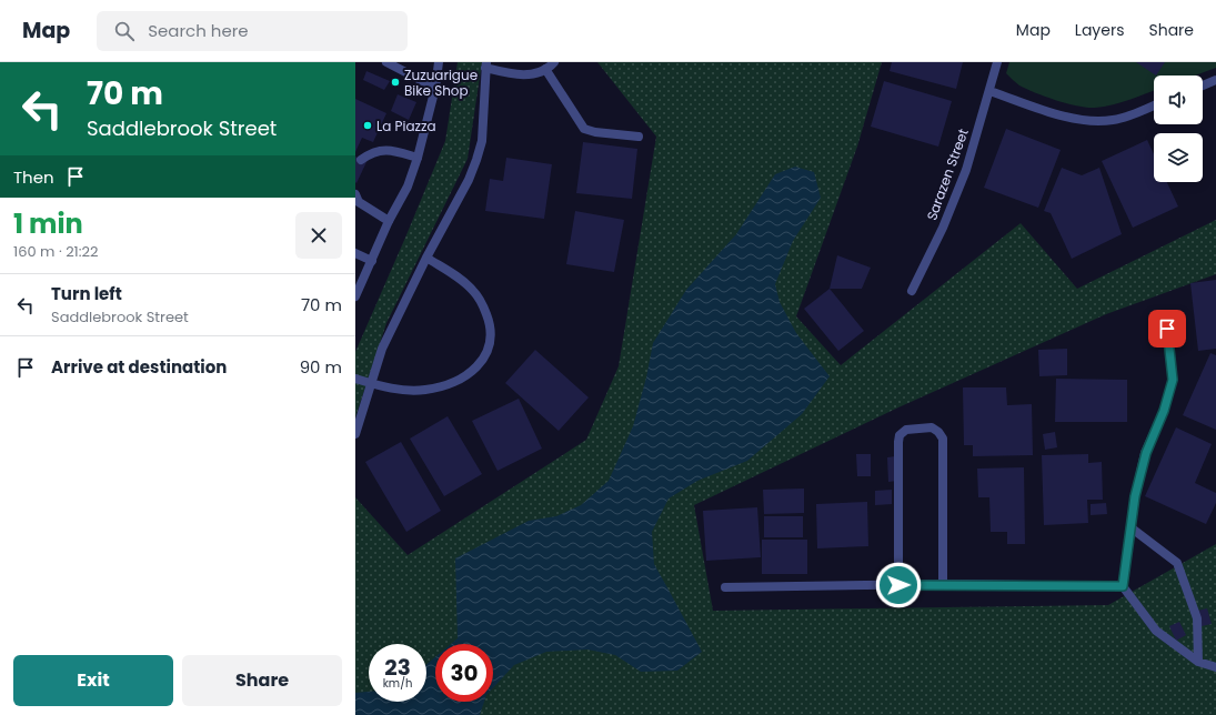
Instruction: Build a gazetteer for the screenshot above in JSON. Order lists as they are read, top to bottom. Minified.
{"streets":{"street":["Sarazen Street"]},"places":["Zuzuarigue Bike Shop","La Piazza"],"page":{"header":"Map","search":"Search here","nav":["Map","Layers","Share"],"turn":["70 m","Saddlebrook Street"],"then":"Then","heading":["1 min","160 m · 21:22"],"list":[{"name":"Turn left","note":"Saddlebrook Street","value":"70 m"},{"name":"Arrive at destination","value":"90 m"}],"speed":"23 km/h","limit":"30","buttons":["Exit","Share"]}}
